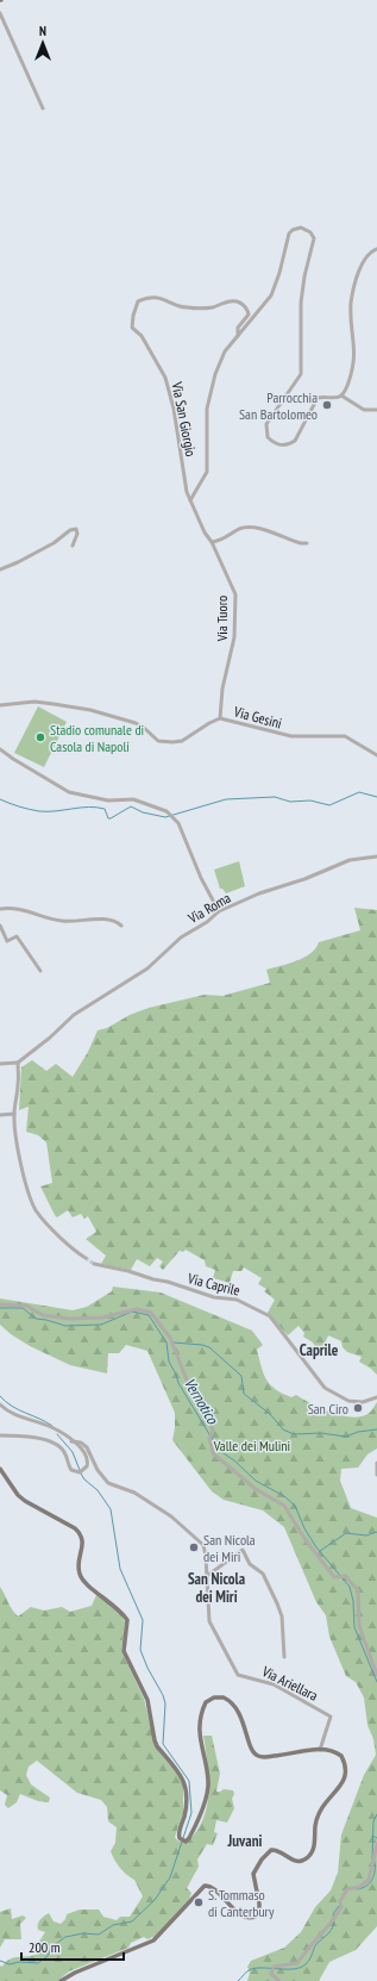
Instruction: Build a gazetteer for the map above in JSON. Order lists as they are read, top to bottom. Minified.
{"streets":{"street":["Via San Giorgio","Via Tuoro","Via Gesini","Via Roma","Via Caprile","Via Ariellara"]},"crossings":[["Via San Giorgio","Via Tuoro"],["Via Tuoro","Via Gesini"]],"districts":["Caprile","San Nicola dei Miri","Juvani"],"water":["Vernotico"],"parks":["Valle dei Mulini"],"places":["Parrocchia San Bartolomeo","Stadio comunale di Casola di Napoli","San Ciro","San Nicola dei Miri","S. Tommaso di Canterbury"],"scale_bar":"200 m","north":"top"}
